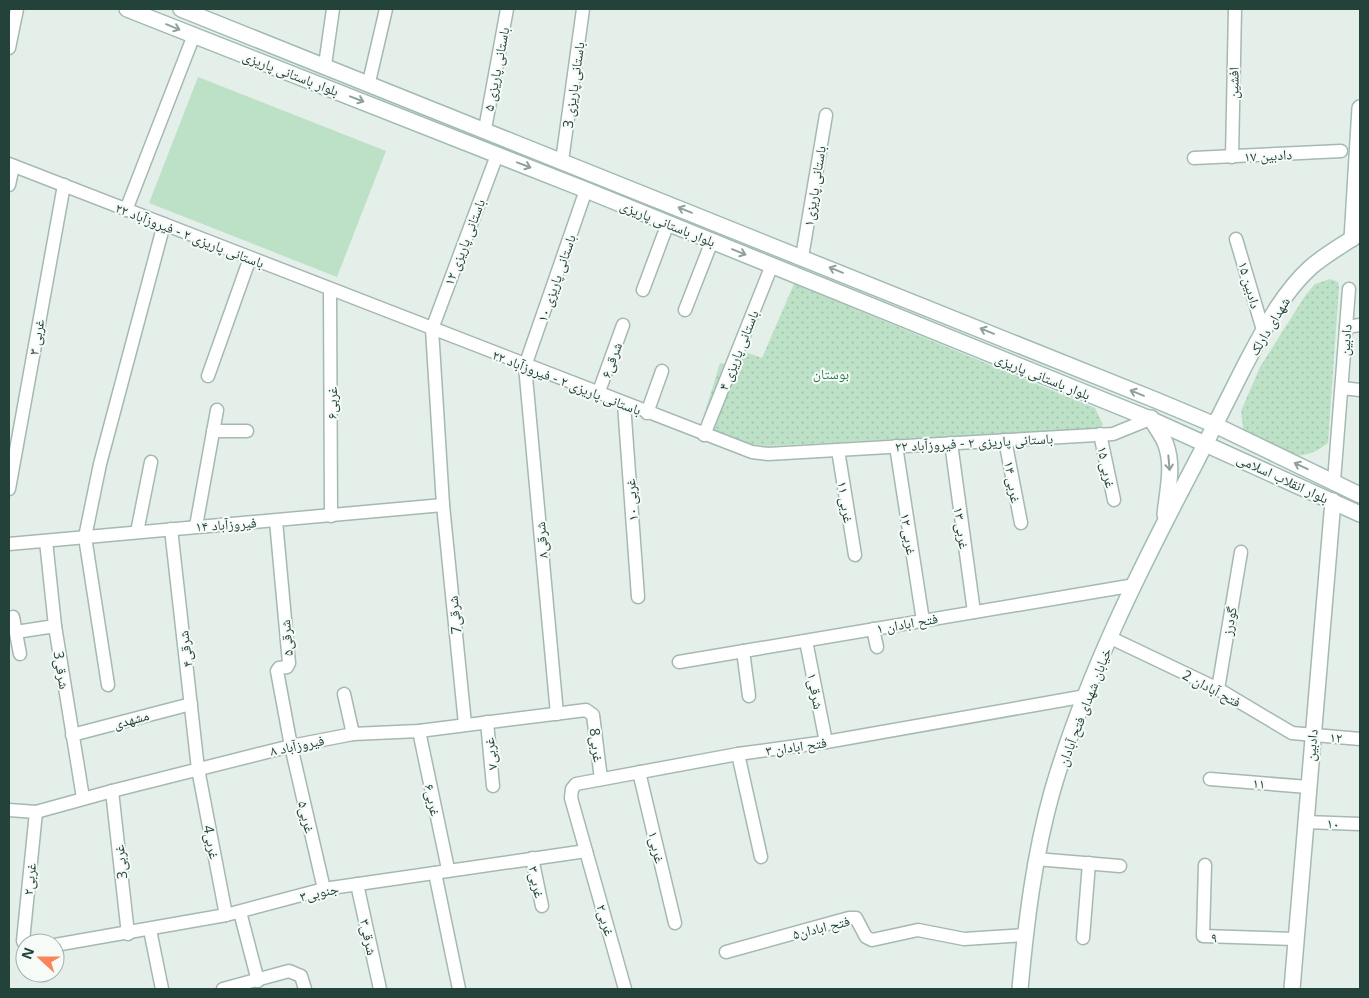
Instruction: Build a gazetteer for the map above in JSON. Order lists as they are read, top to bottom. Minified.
{"streets":{"main road":["بلوار باستانی پاریزی","شهدای دارلک","دادبین","بلوار انقلاب اسلامی","خیابان شهدای فتح آبادان"],"street":["باستانی پاریزی ۵","افشین","باستانی پاریزی 3","دادبین ۱۷","باستانی پاریزی۱","باستانی پاریزی ۲ - فیروزآباد ۲۲","باستانی پاریزی ۱۲","باستانی پاریزی ۱۰","دادبین ۱۵","غربی ۳","باستانی پاریزی ۴","شرقی۶","غربی۶","غربی ۱۵","غربی ۱۴","غربی ۱۰","غربی ۱۱","فیروزآباد ۱۴","غربی ۱۳","غربی ۱۲","شرقی۸","شرقی7","گودرز","فتح ابادان ۱","شرقی۵","شرقی۴","شرقی3","فتح آبادان 2","شرقی۱","مشهدی","۱۲","فیروزآباد ۸","غربی8","فتح ابادان ۳","غربی۷","۱۱","غربی۵","۱۰","غربی4","غربی۱","غربی3","غربی۲","غربی۳","جنوبی۳","فتح ابادان۵","شرقی۳","۹"]},"crossings":[["باستانی پاریزی ۵","بلوار باستانی پاریزی"],["بلوار باستانی پاریزی","باستانی پاریزی 3"],["بلوار باستانی پاریزی","باستانی پاریزی۱"],["بلوار باستانی پاریزی","باستانی پاریزی ۲ - فیروزآباد ۲۲"],["بلوار باستانی پاریزی","باستانی پاریزی ۱۲"],["بلوار باستانی پاریزی","باستانی پاریزی ۱۰"],["بلوار باستانی پاریزی","شهدای دارلک"],["بلوار باستانی پاریزی","باستانی پاریزی ۴"],["بلوار باستانی پاریزی","بلوار انقلاب اسلامی"],["بلوار باستانی پاریزی","خیابان شهدای فتح آبادان"],["افشین","دادبین ۱۷"],["باستانی پاریزی ۲ - فیروزآباد ۲۲","باستانی پاریزی ۱۲"],["باستانی پاریزی ۲ - فیروزآباد ۲۲","باستانی پاریزی ۱۰"],["باستانی پاریزی ۲ - فیروزآباد ۲۲","غربی ۳"],["باستانی پاریزی ۲ - فیروزآباد ۲۲","باستانی پاریزی ۴"],["باستانی پاریزی ۲ - فیروزآباد ۲۲","شرقی۶"],["باستانی پاریزی ۲ - فیروزآباد ۲۲","غربی۶"],["باستانی پاریزی ۲ - فیروزآباد ۲۲","غربی ۱۵"],["باستانی پاریزی ۲ - فیروزآباد ۲۲","غربی ۱۴"],["باستانی پاریزی ۲ - فیروزآباد ۲۲","غربی ۱۰"],["باستانی پاریزی ۲ - فیروزآباد ۲۲","غربی ۱۱"],["باستانی پاریزی ۲ - فیروزآباد ۲۲","غربی ۱۳"],["باستانی پاریزی ۲ - فیروزآباد ۲۲","غربی ۱۲"],["باستانی پاریزی ۲ - فیروزآباد ۲۲","شرقی۸"],["باستانی پاریزی ۲ - فیروزآباد ۲۲","شرقی7"],["باستانی پاریزی ۱۲","شرقی7"],["باستانی پاریزی ۱۰","شرقی۸"],["دادبین ۱۵","شهدای دارلک"],["شهدای دارلک","بلوار انقلاب اسلامی"],["شهدای دارلک","خیابان شهدای فتح آبادان"],["دادبین","بلوار انقلاب اسلامی"],["دادبین","فتح آبادان 2"],["دادبین","۱۲"],["دادبین","۱۱"],["دادبین","۱۰"],["دادبین","۹"],["غربی۶","فیروزآباد ۱۴"],["غربی۶","فیروزآباد ۸"],["غربی۶","جنوبی۳"],["بلوار انقلاب اسلامی","خیابان شهدای فتح آبادان"],["فیروزآباد ۱۴","شرقی7"],["فیروزآباد ۱۴","شرقی۵"],["فیروزآباد ۱۴","شرقی۴"],["فیروزآباد ۱۴","شرقی3"],["غربی ۱۳","فتح ابادان ۱"],["غربی ۱۲","فتح ابادان ۱"],["شرقی۸","فیروزآباد ۸"],["شرقی7","فیروزآباد ۸"],["گودرز","فتح آبادان 2"],["فتح ابادان ۱","شرقی۱"],["فتح ابادان ۱","خیابان شهدای فتح آبادان"],["شرقی۵","فیروزآباد ۸"],["شرقی۵","غربی۵"],["شرقی۴","مشهدی"],["شرقی۴","فیروزآباد ۸"],["شرقی۴","غربی4"],["شرقی3","مشهدی"],["شرقی3","فیروزآباد ۸"],["فتح آبادان 2","خیابان شهدای فتح آبادان"],["فتح آبادان 2","۱۲"],["شرقی۱","فتح ابادان ۳"],["خیابان شهدای فتح آبادان","فتح ابادان ۳"],["خیابان شهدای فتح آبادان","فتح ابادان۵"],["فیروزآباد ۸","غربی8"],["فیروزآباد ۸","غربی۷"],["فیروزآباد ۸","غربی۵"],["فیروزآباد ۸","غربی4"],["فیروزآباد ۸","غربی3"],["فیروزآباد ۸","غربی۲"],["غربی8","فتح ابادان ۳"],["فتح ابادان ۳","غربی۱"],["فتح ابادان ۳","غربی۲"],["فتح ابادان ۳","جنوبی۳"],["غربی۵","جنوبی۳"],["غربی4","جنوبی۳"],["غربی3","جنوبی۳"],["غربی۲","جنوبی۳"],["غربی۳","جنوبی۳"],["جنوبی۳","شرقی۳"]],"parks":["بوستان"],"north":"left"}
